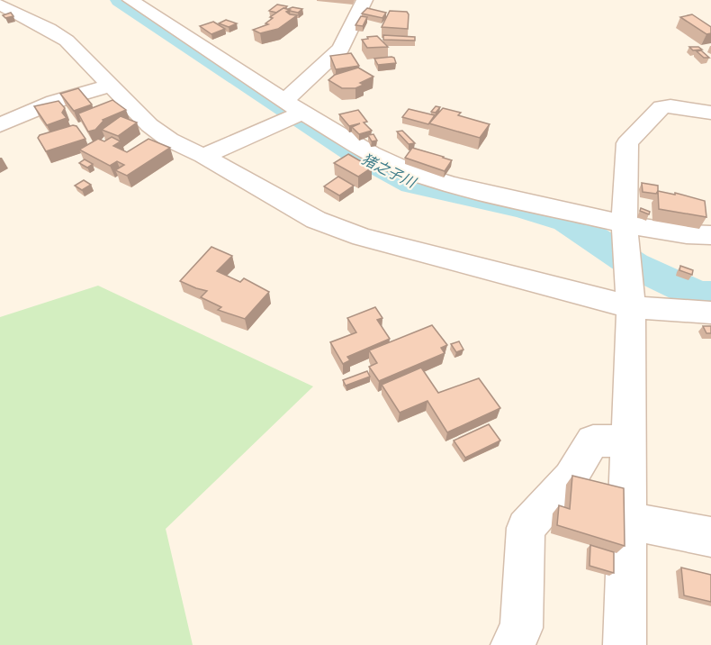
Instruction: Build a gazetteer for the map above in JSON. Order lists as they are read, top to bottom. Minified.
{"water":["猪之子川"]}
